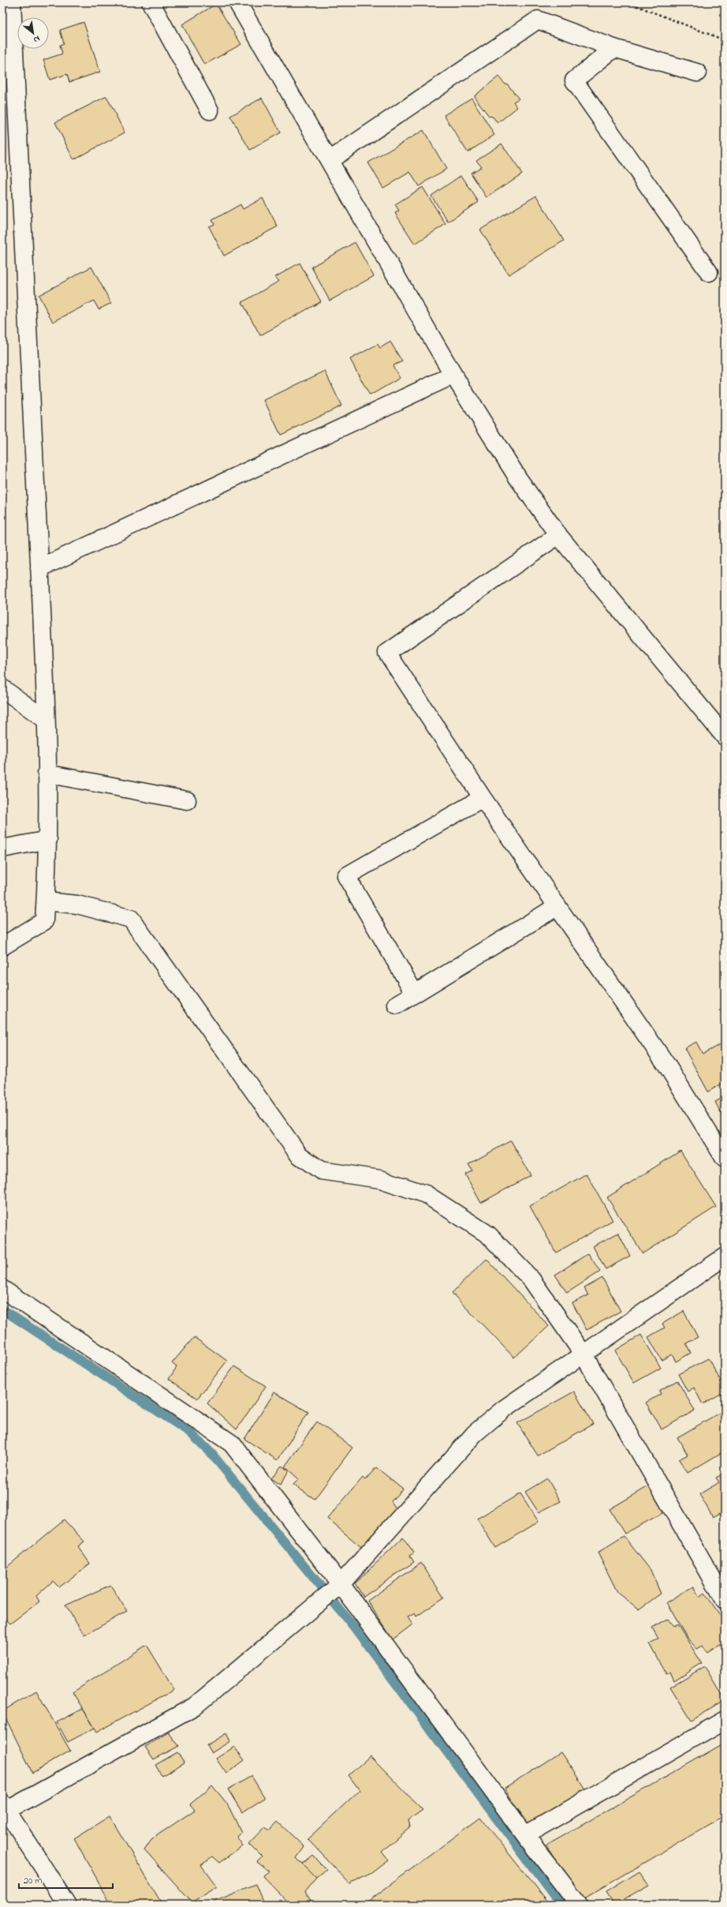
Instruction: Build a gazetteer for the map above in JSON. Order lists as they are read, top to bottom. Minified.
{"scale_bar":"20 m","north":"bottom right"}
